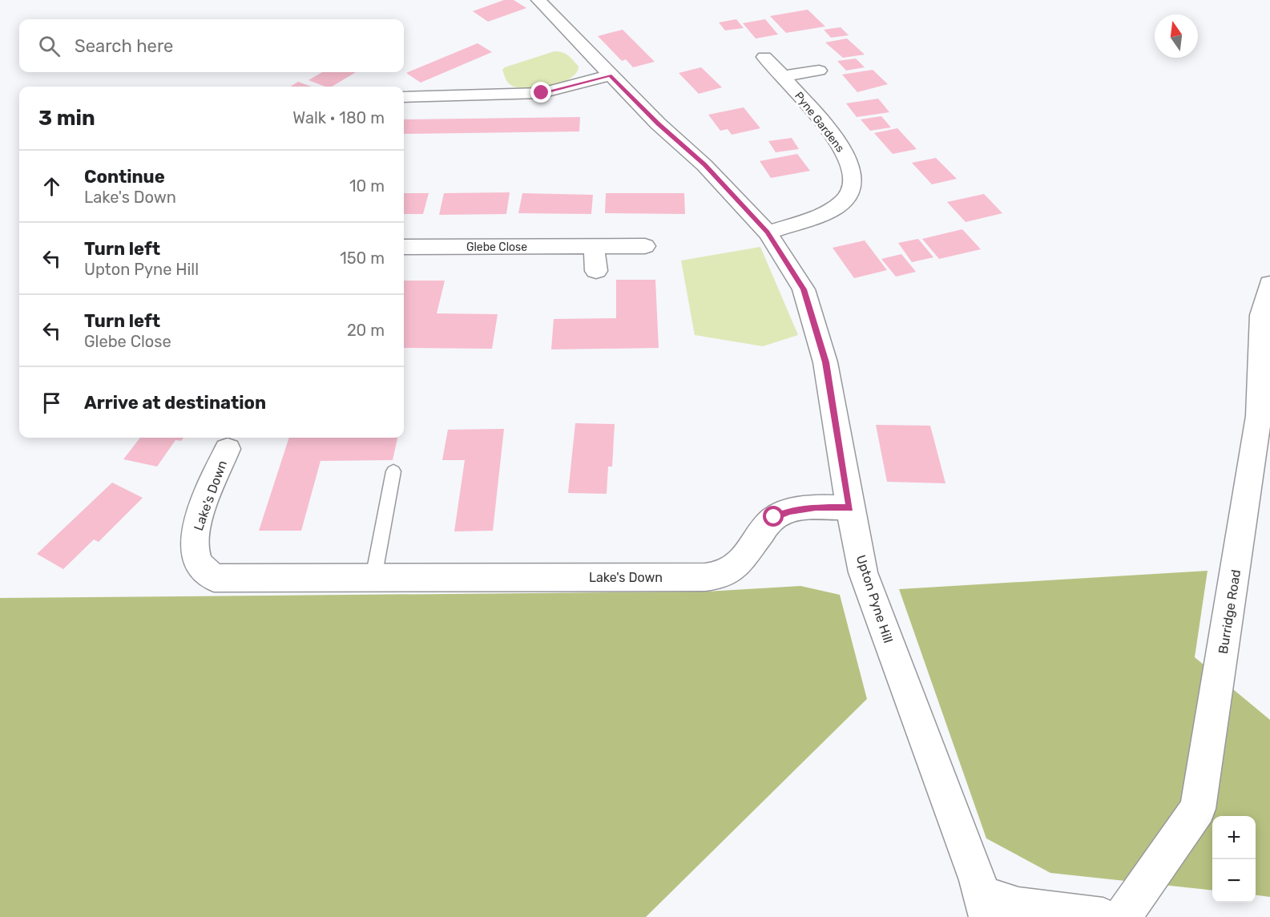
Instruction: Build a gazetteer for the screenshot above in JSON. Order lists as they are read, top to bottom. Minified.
{"streets":{"street":["Pyne Gardens","Glebe Close","Lake's Down","Upton Pyne Hill","Burridge Road"]},"crossings":[["Pyne Gardens","Upton Pyne Hill"],["Lake's Down","Upton Pyne Hill"]],"north":"top","page":{"search":"Search here","heading":["3 min","Walk · 180 m"],"list":[["Continue","Lake's Down","10 m"],["Turn left","Upton Pyne Hill","150 m"],["Turn left","Glebe Close","20 m"],"Arrive at destination"],"map_buttons":["+","−"]}}
